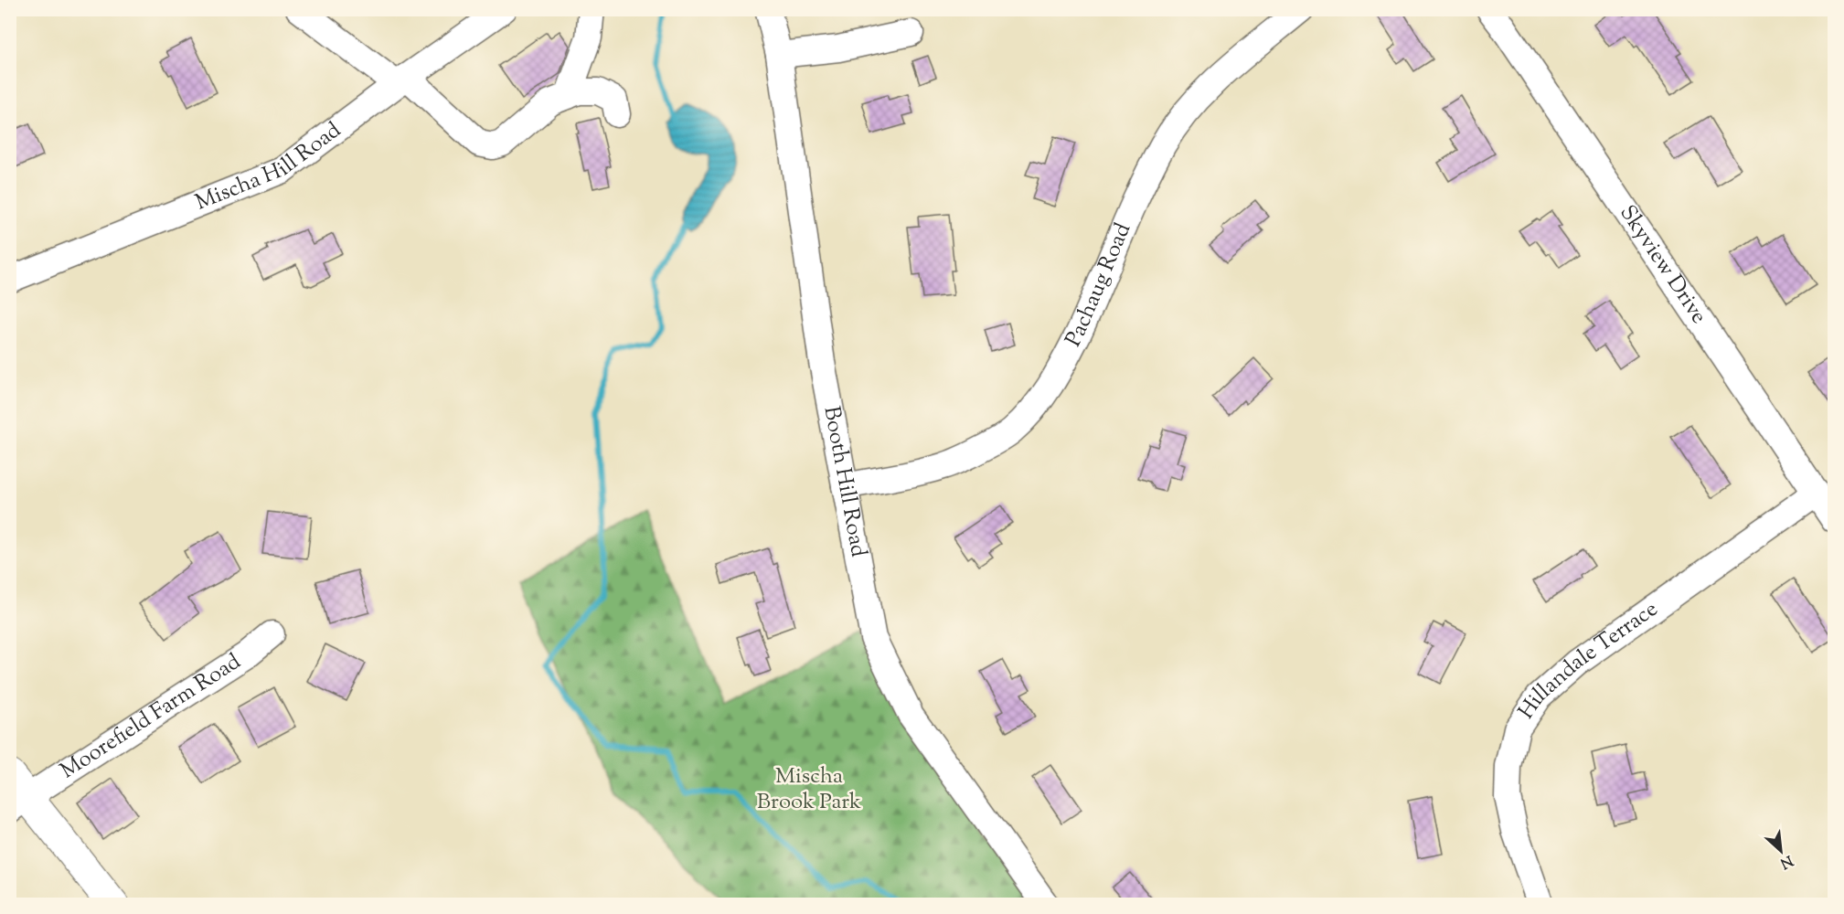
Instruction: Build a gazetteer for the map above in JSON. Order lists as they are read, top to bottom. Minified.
{"streets":{"street":["Mischa Hill Road","Skyview Drive","Pachaug Road","Booth Hill Road","Hillandale Terrace","Moorefield Farm Road"]},"crossings":[["Skyview Drive","Hillandale Terrace"],["Pachaug Road","Booth Hill Road"]],"parks":["Mischa Brook Park"],"north":"bottom right"}
